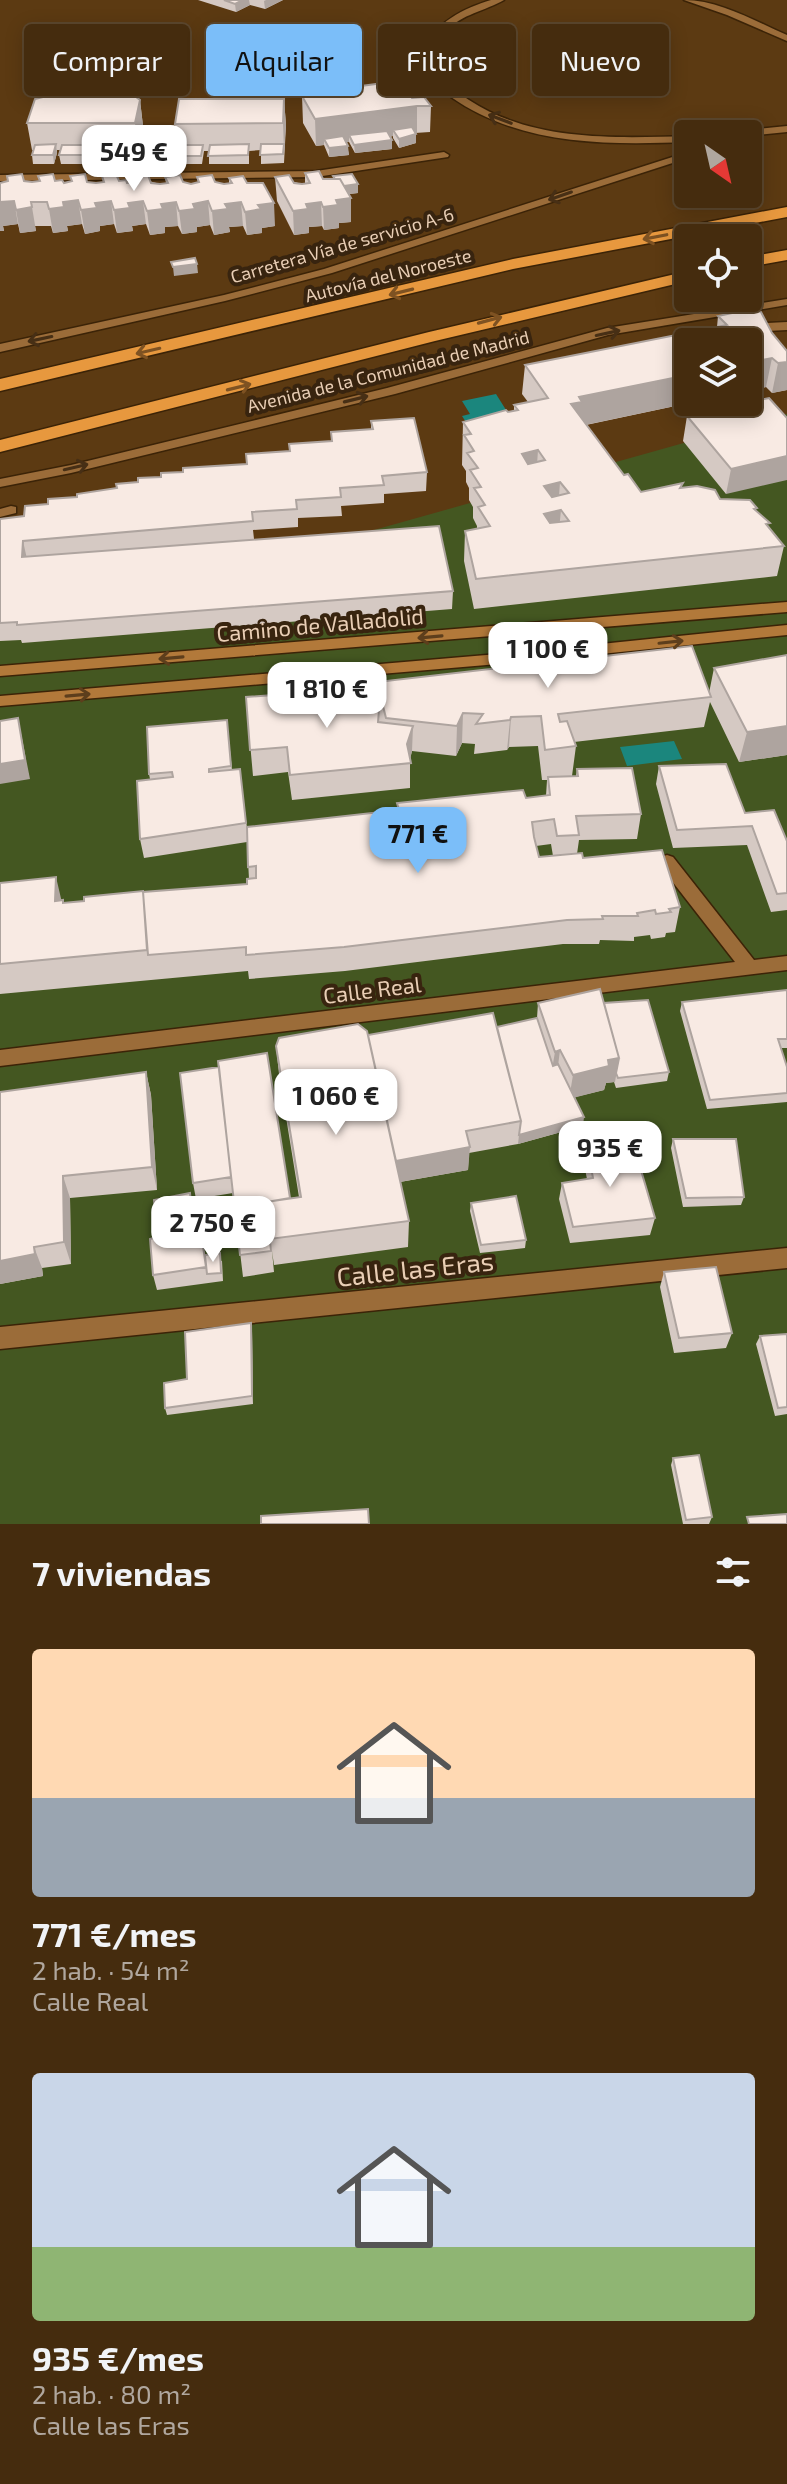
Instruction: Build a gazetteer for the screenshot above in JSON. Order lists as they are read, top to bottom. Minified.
{"streets":{"highway":["Autovía del Noroeste"],"street":["Carretera Vía de servicio A-6","Avenida de la Comunidad de Madrid","Camino de Valladolid","Calle Real","Calle las Eras"]},"one_way":["Avenida de la Comunidad de Madrid"],"north":"bottom right","page":{"chip":["Comprar","Alquilar","Filtros","Nuevo"],"price":["549 €","1 100 €","1 810 €","771 €","1 060 €","935 €","2 750 €"],"heading":"7 viviendas","list":[{"name":"771 €/mes","note":"2 hab. · 54 m² · Calle Real"},{"name":"935 €/mes","note":"2 hab. · 80 m² · Calle las Eras"}]}}
